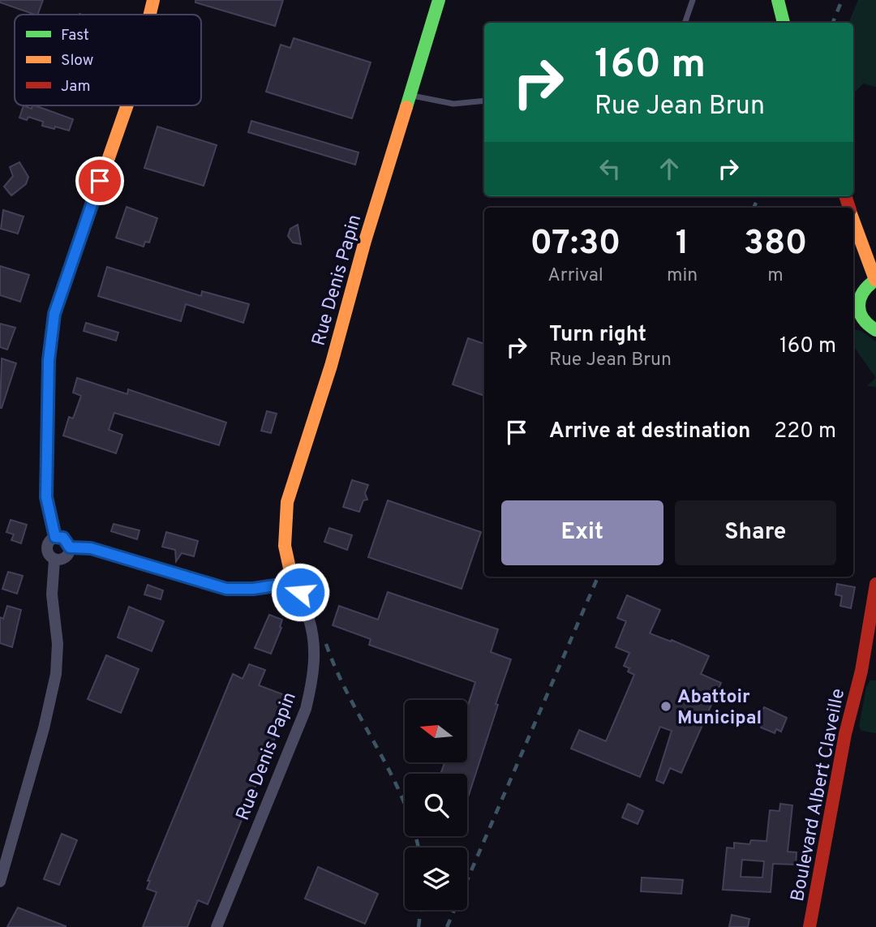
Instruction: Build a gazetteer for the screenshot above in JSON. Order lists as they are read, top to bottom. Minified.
{"streets":{"street":["Rue Denis Papin","Boulevard Albert Claveille"]},"places":["Abattoir Municipal"],"legend":["Fast","Slow","Jam"],"north":"left","page":{"turn":["160 m","Rue Jean Brun"],"eta":["07:30","Arrival","1","min","380","m"],"list":[{"name":"Turn right","note":"Rue Jean Brun","value":"160 m"},{"name":"Arrive at destination","value":"220 m"}],"buttons":["Exit","Share"]}}
